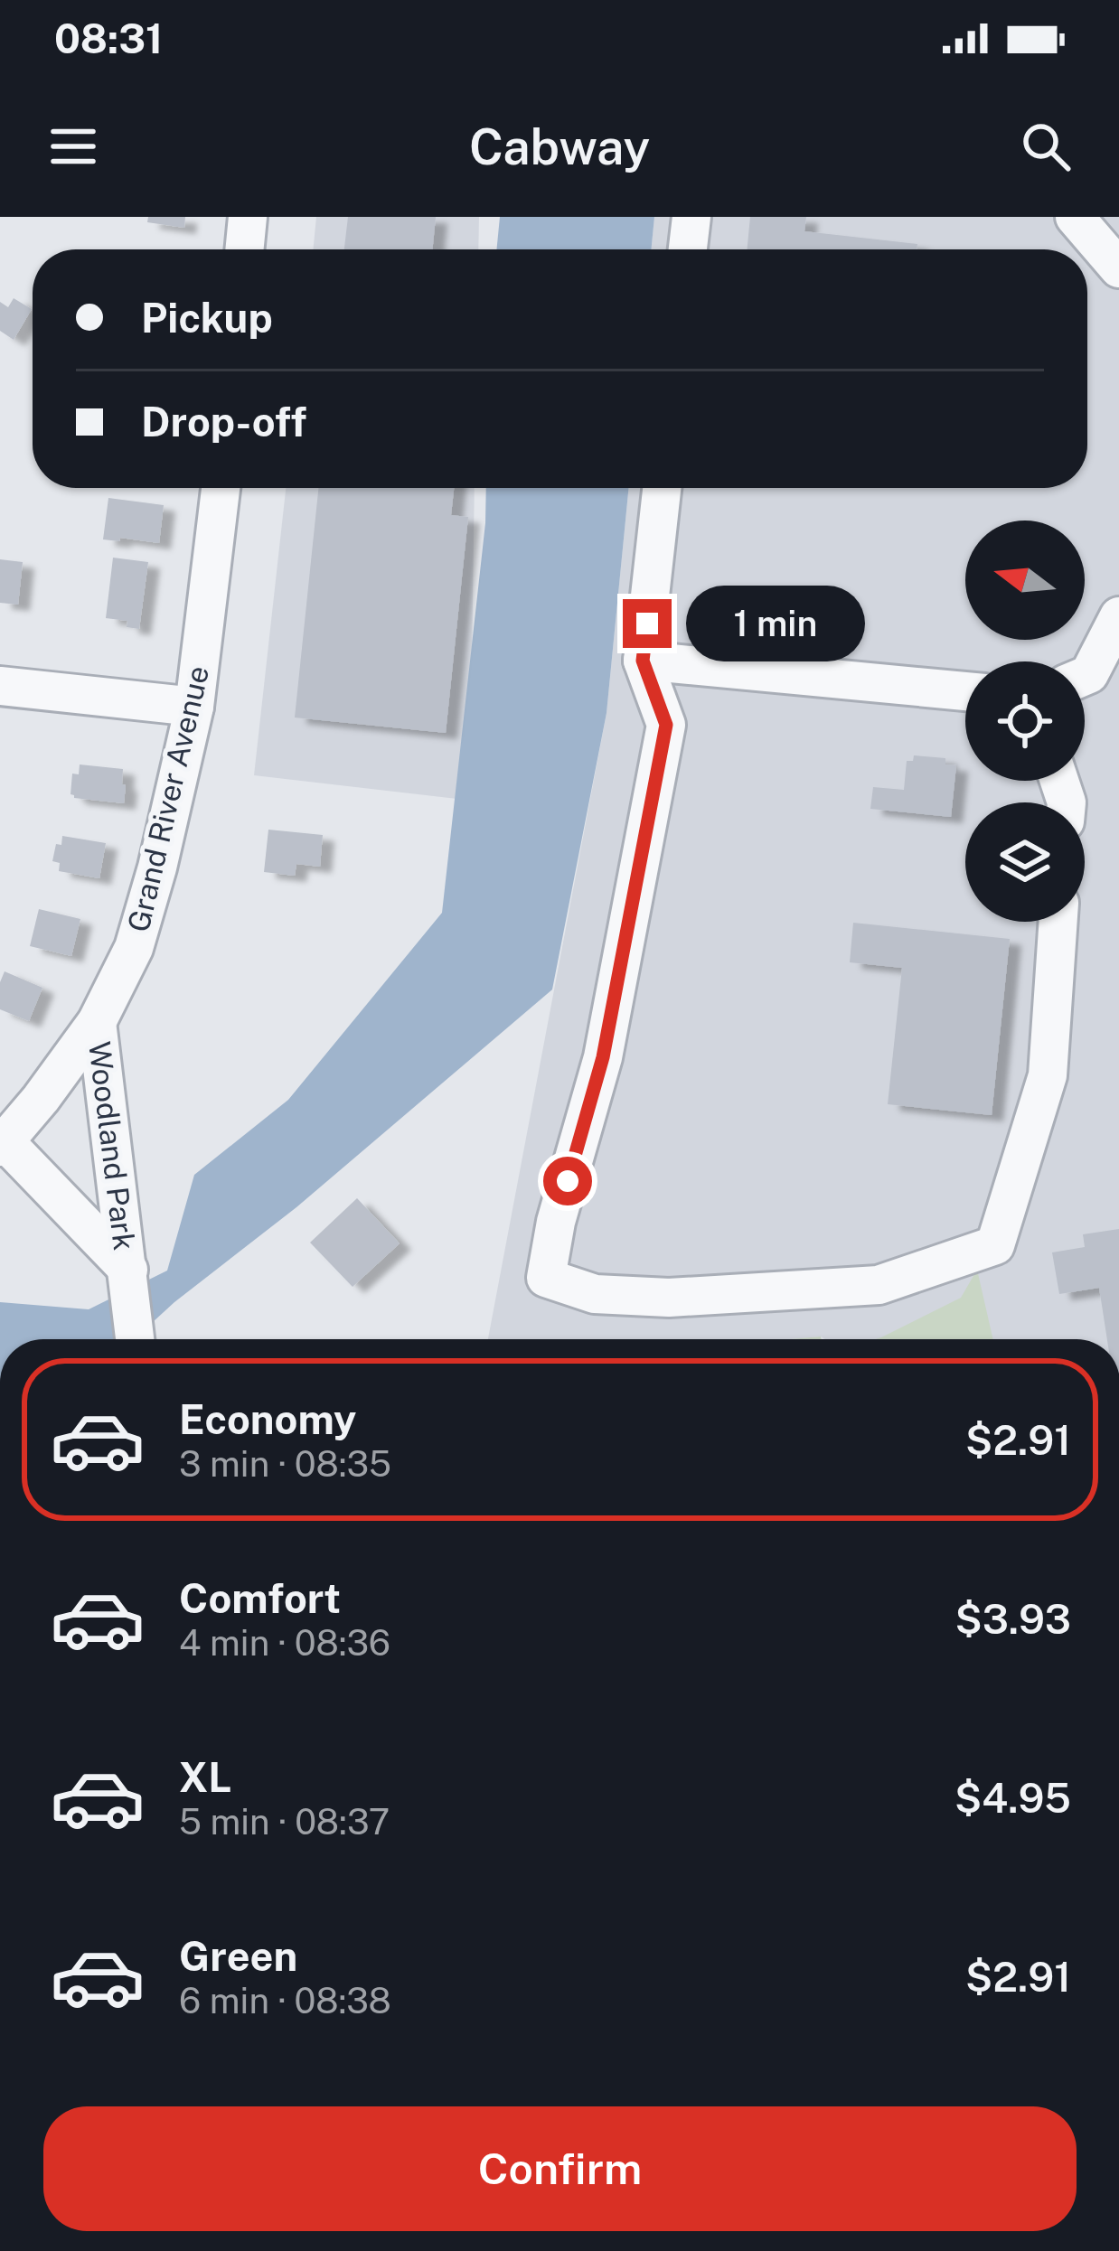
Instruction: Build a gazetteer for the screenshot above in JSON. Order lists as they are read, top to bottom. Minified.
{"streets":{"street":["Grand River Avenue","Woodland Park"]},"crossings":[["Grand River Avenue","Woodland Park"]],"north":"left","page":{"status":"08:31","header":"Cabway","banner":["Pickup","Drop-off"],"bubble":"1 min","list":[{"name":"Economy","note":"3 min · 08:35","value":"$2.91"},{"name":"Comfort","note":"4 min · 08:36","value":"$3.93"},{"name":"XL","note":"5 min · 08:37","value":"$4.95"},{"name":"Green","note":"6 min · 08:38","value":"$2.91"}],"buttons":"Confirm"}}
